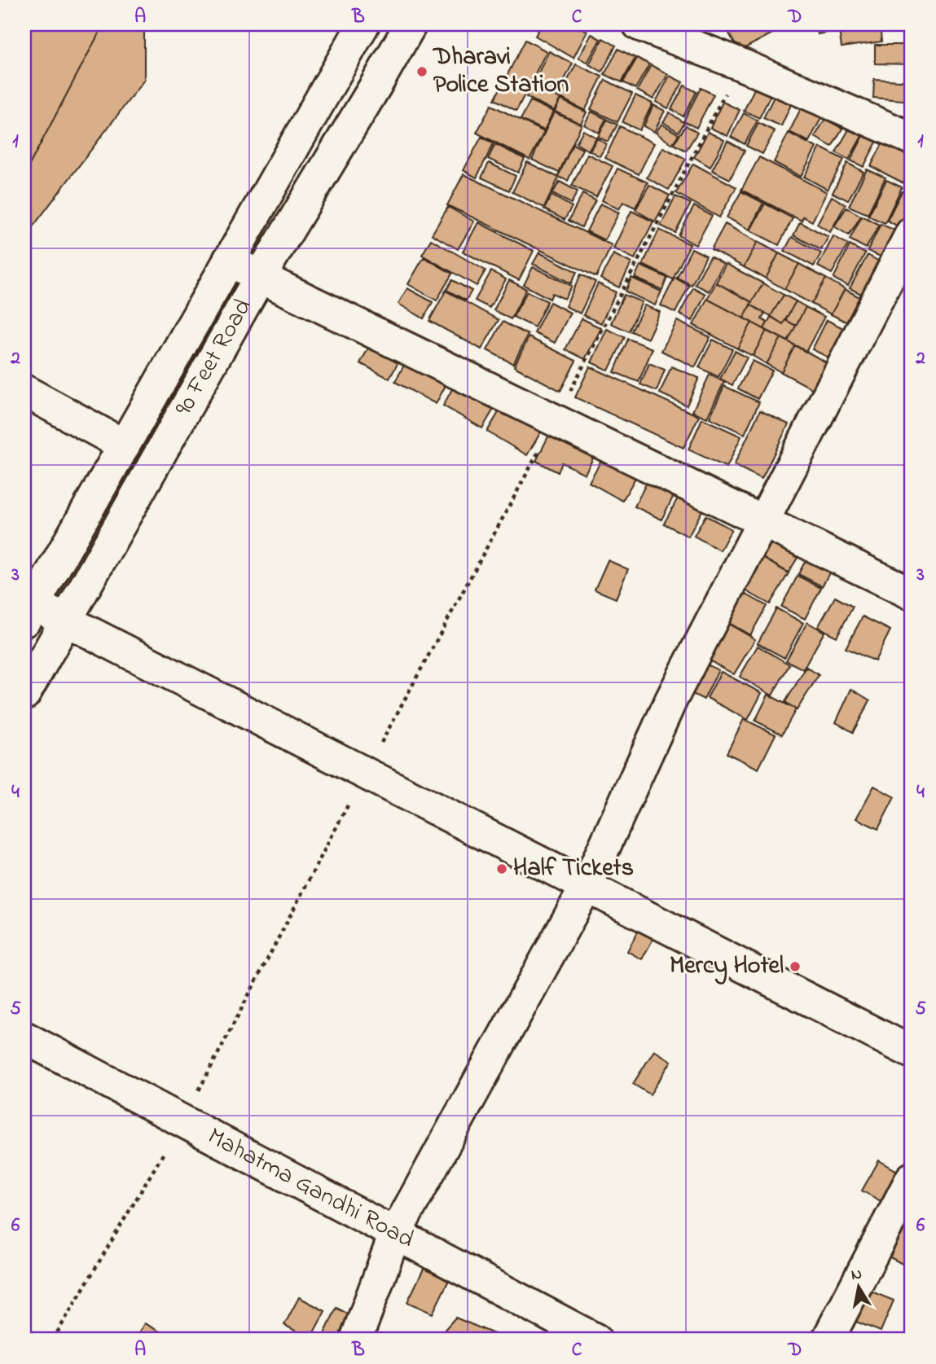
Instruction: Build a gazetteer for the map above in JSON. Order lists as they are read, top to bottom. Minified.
{"streets":{"street":["90 Feet Road","Mahatma Gandhi Road"]},"places":["Dharavi Police Station","Half Tickets","Mercy Hotel"],"north":"top","grid":{"columns":["A","B","C","D"],"rows":["1","2","3","4","5","6"]}}
